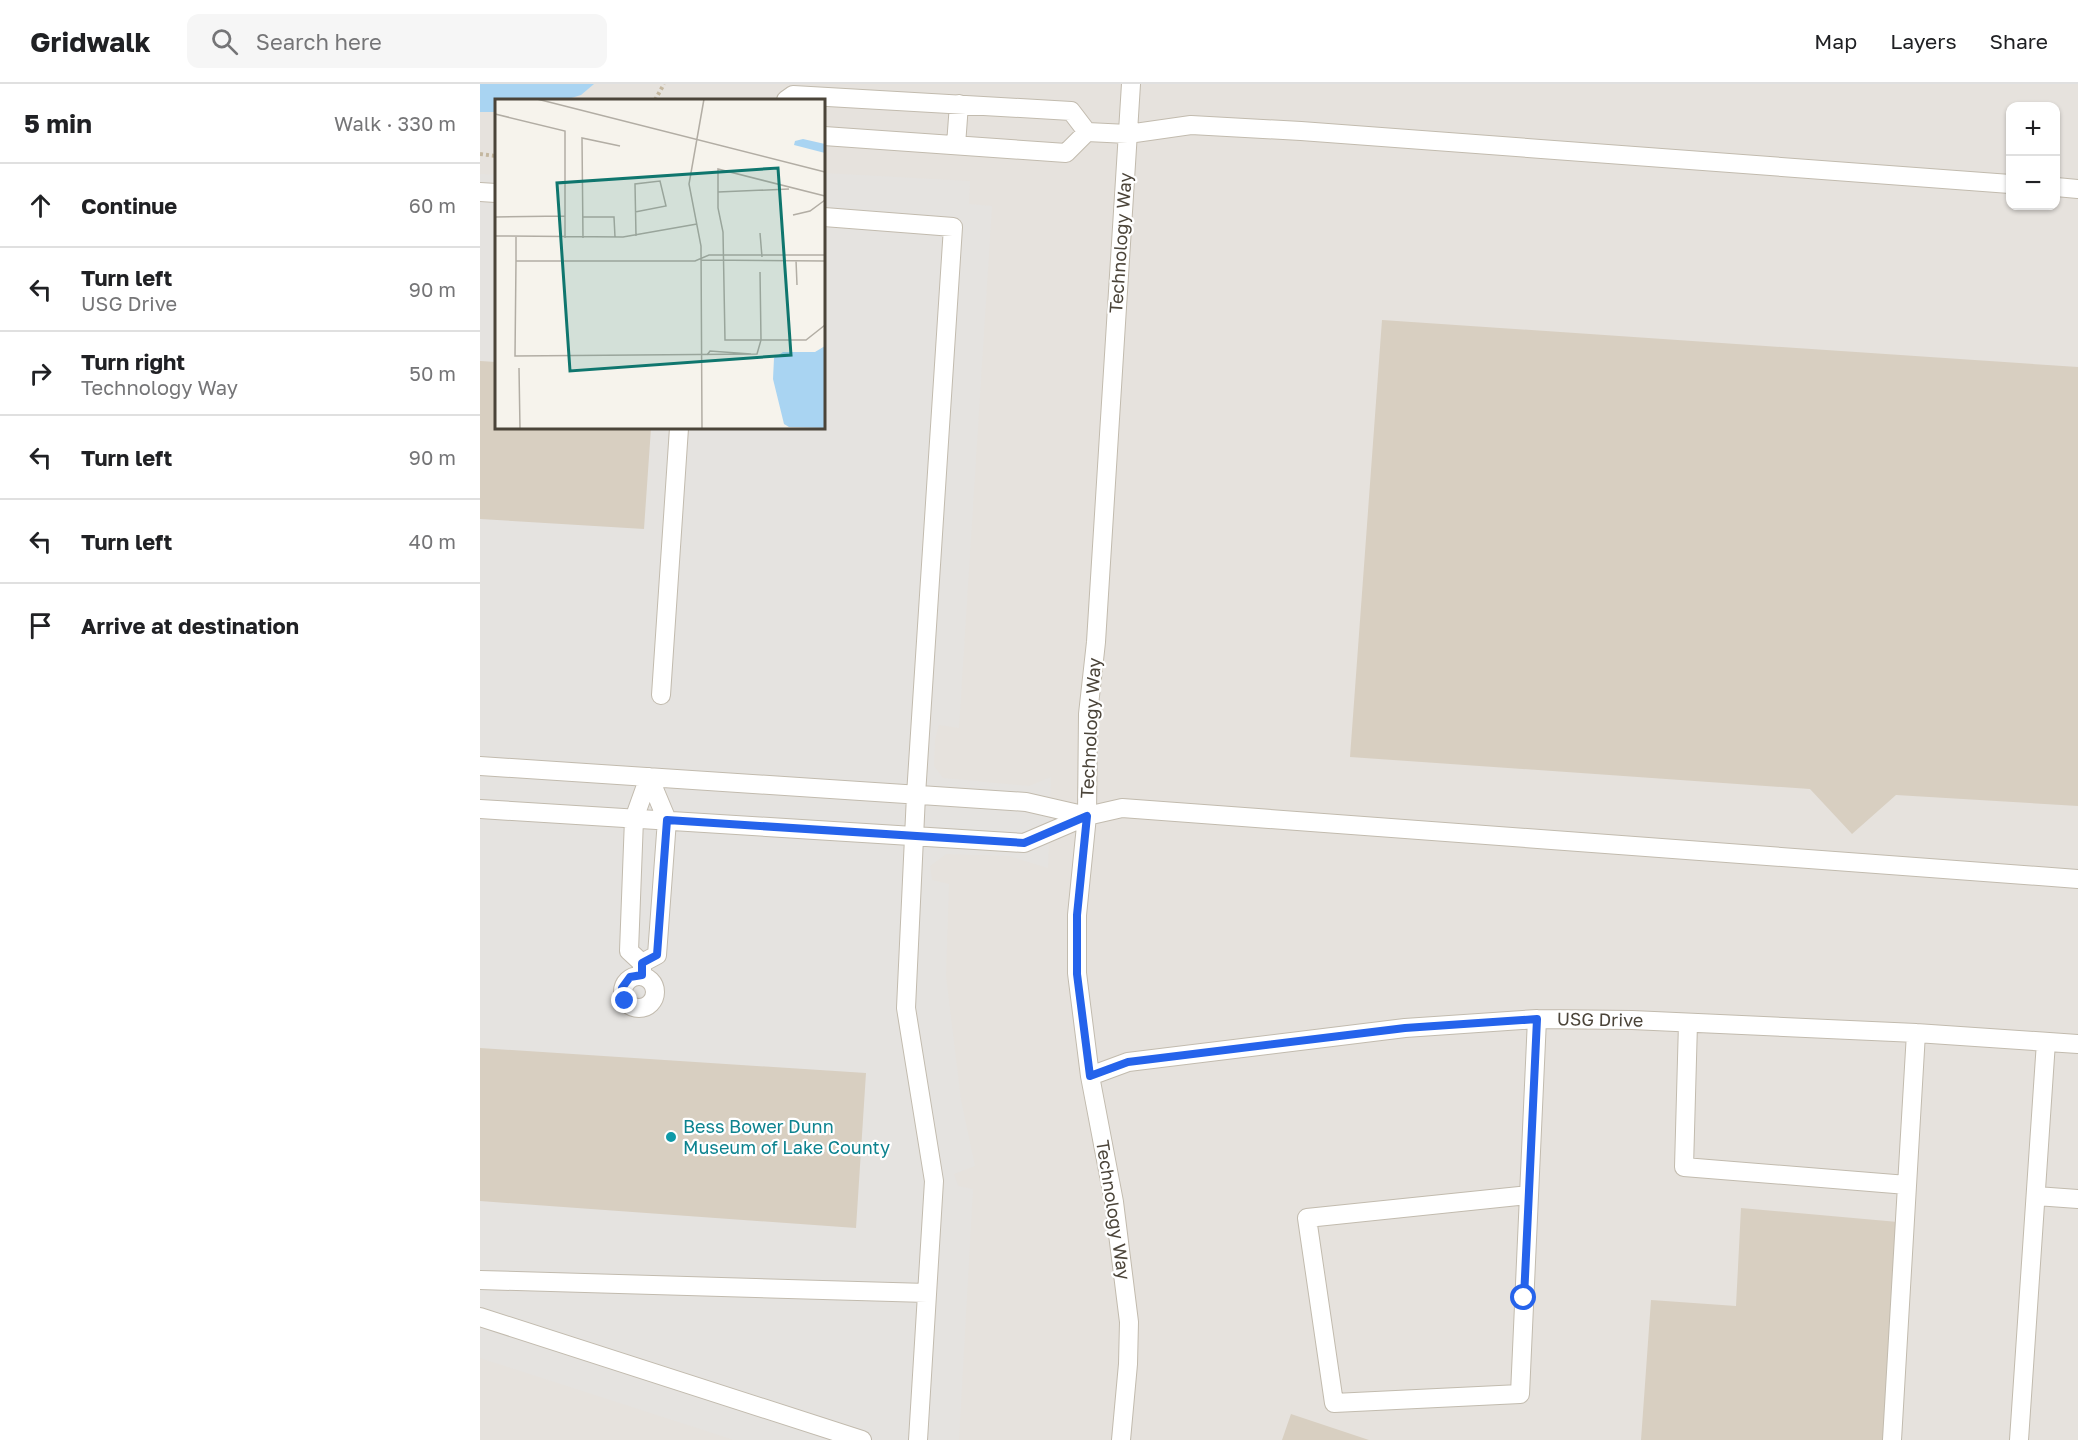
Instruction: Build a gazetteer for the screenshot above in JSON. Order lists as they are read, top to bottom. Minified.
{"streets":{"lane":["Technology Way","USG Drive"]},"crossings":[["Technology Way","USG Drive"]],"places":["Bess Bower Dunn Museum of Lake County"],"page":{"header":"Gridwalk","search":"Search here","nav":["Map","Layers","Share"],"heading":["5 min","Walk · 330 m"],"map_buttons":["+","−"],"list":[["Continue","60 m"],["Turn left","USG Drive","90 m"],["Turn right","Technology Way","50 m"],["Turn left","90 m"],["Turn left","40 m"],"Arrive at destination"]}}
